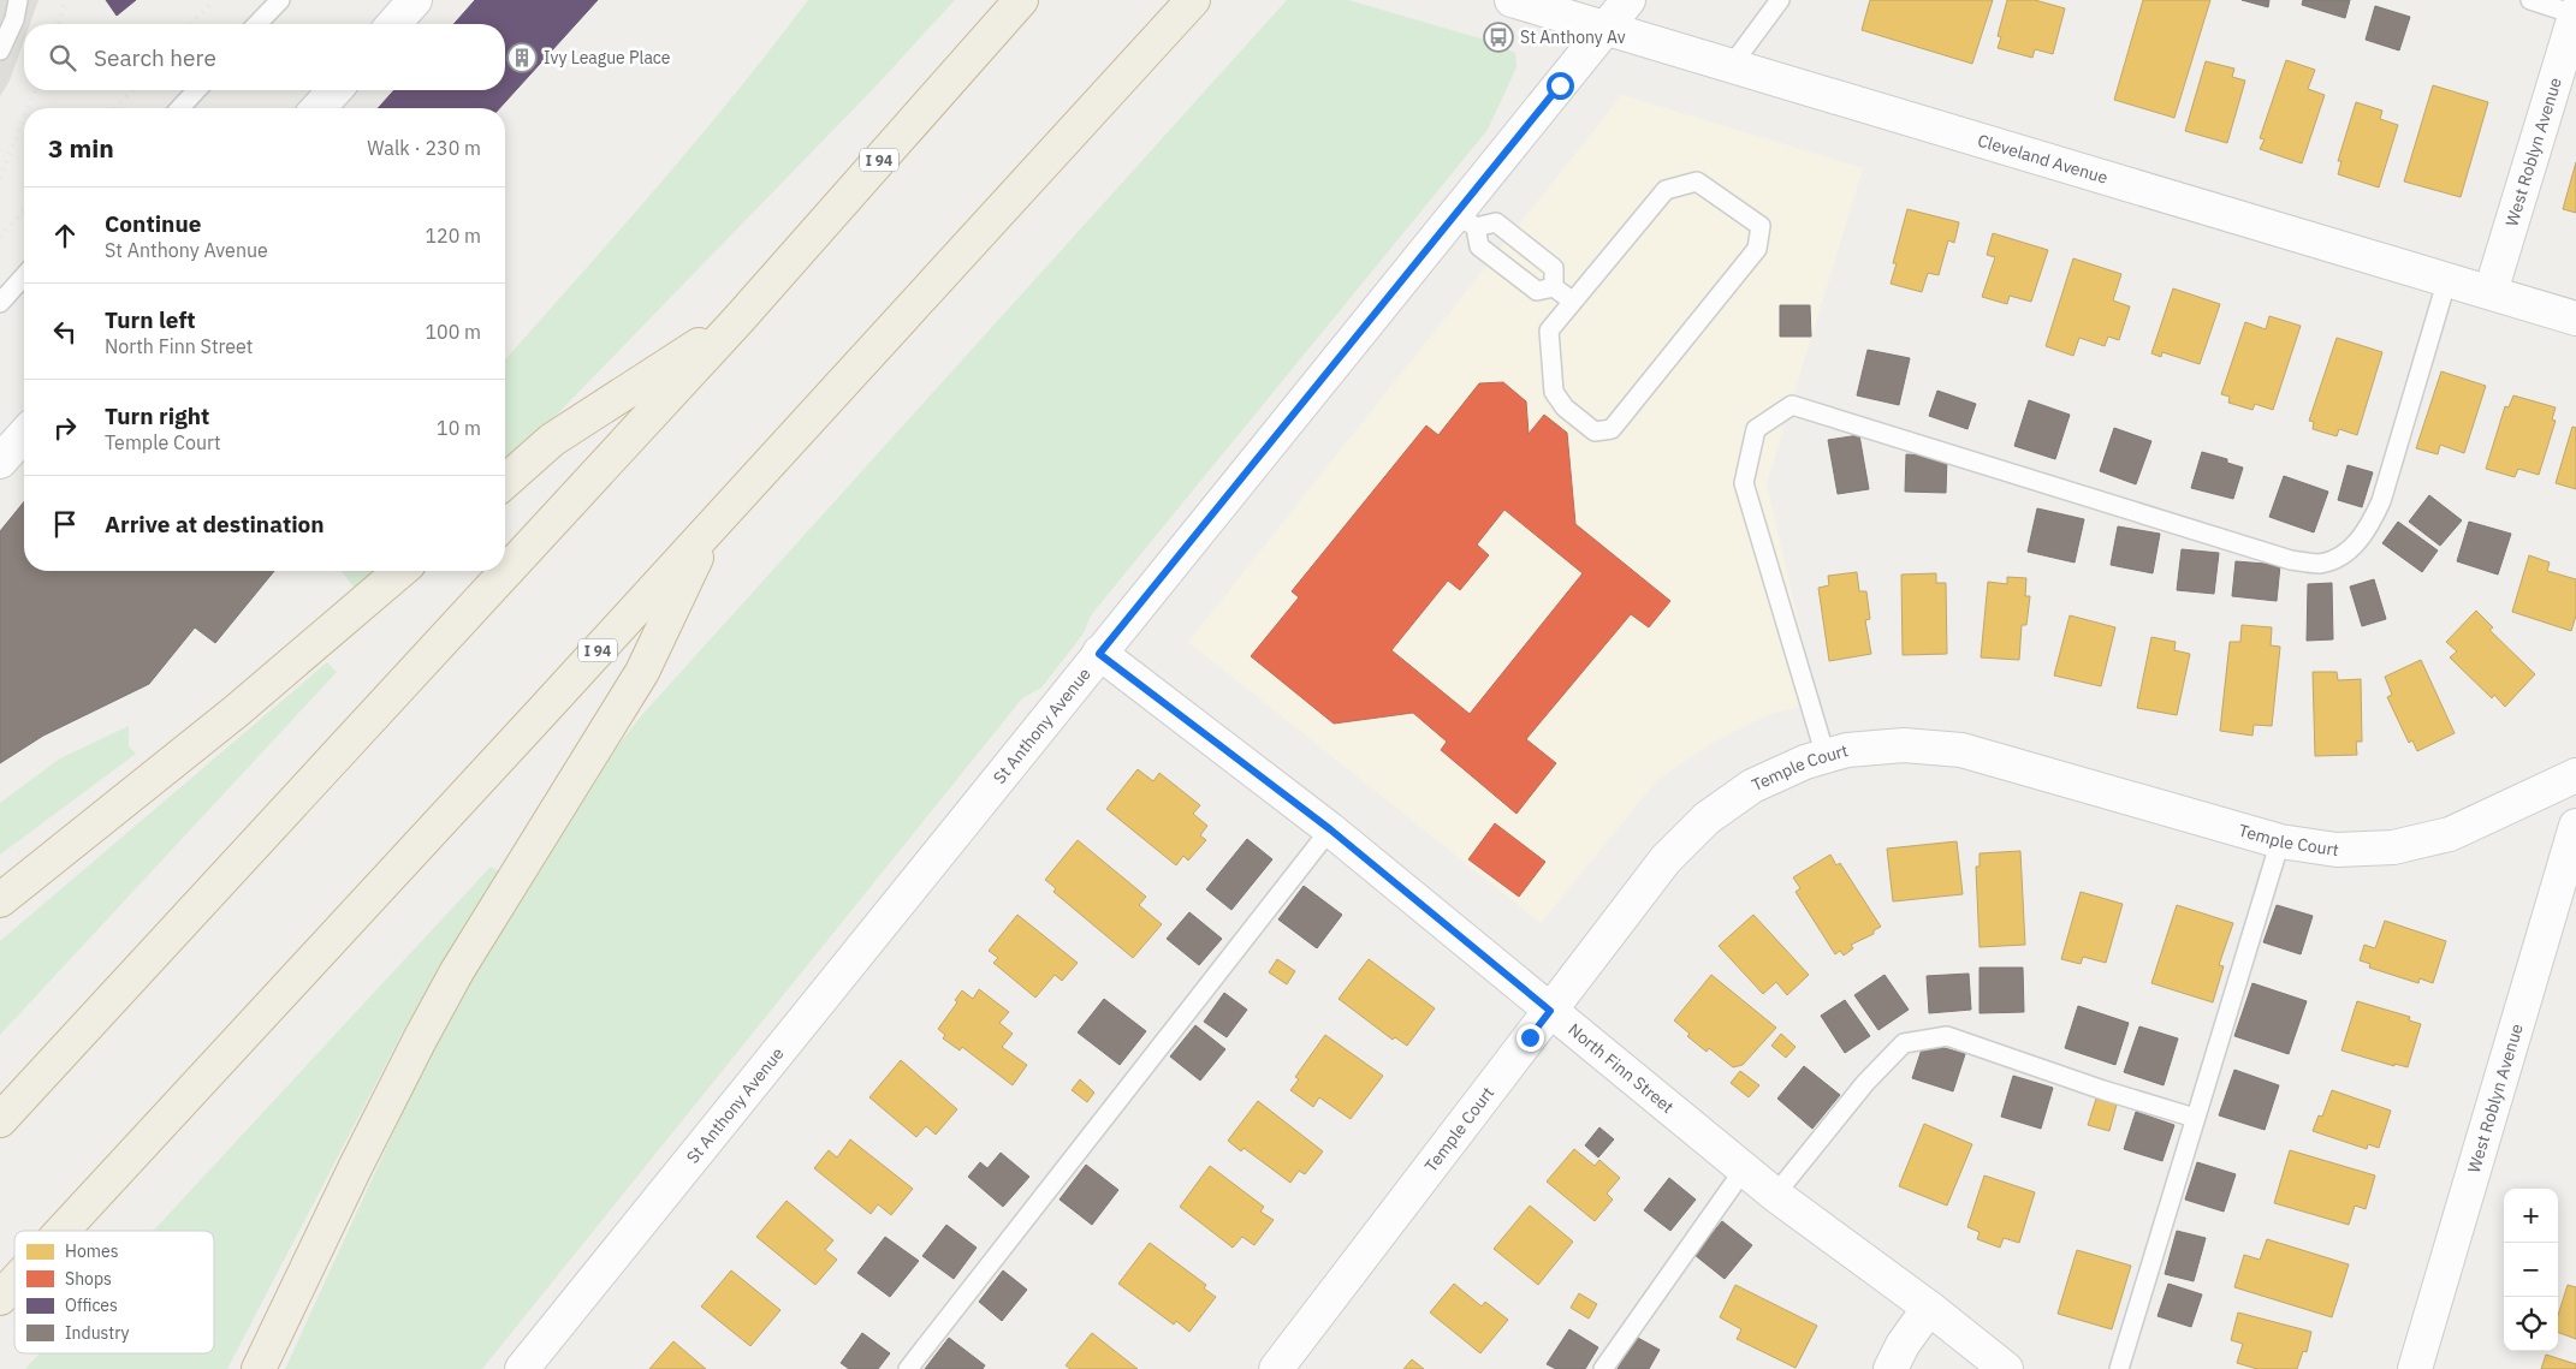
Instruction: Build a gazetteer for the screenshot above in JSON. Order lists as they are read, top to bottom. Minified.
{"streets":{"highway":["I 94"],"street":["West Roblyn Avenue","Cleveland Avenue","St Anthony Avenue","Temple Court","North Finn Street"]},"crossings":[["West Roblyn Avenue","Cleveland Avenue"],["Cleveland Avenue","St Anthony Avenue"],["St Anthony Avenue","North Finn Street"],["Temple Court","North Finn Street"]],"places":{"bus stop":["St Anthony Av"],"building":["Ivy League Place"]},"legend":["Homes","Shops","Offices","Industry"],"page":{"search":"Search here","heading":["3 min","Walk · 230 m"],"list":[["Continue","St Anthony Avenue","120 m"],["Turn left","North Finn Street","100 m"],["Turn right","Temple Court","10 m"],"Arrive at destination"],"map_buttons":["+","−"]}}
